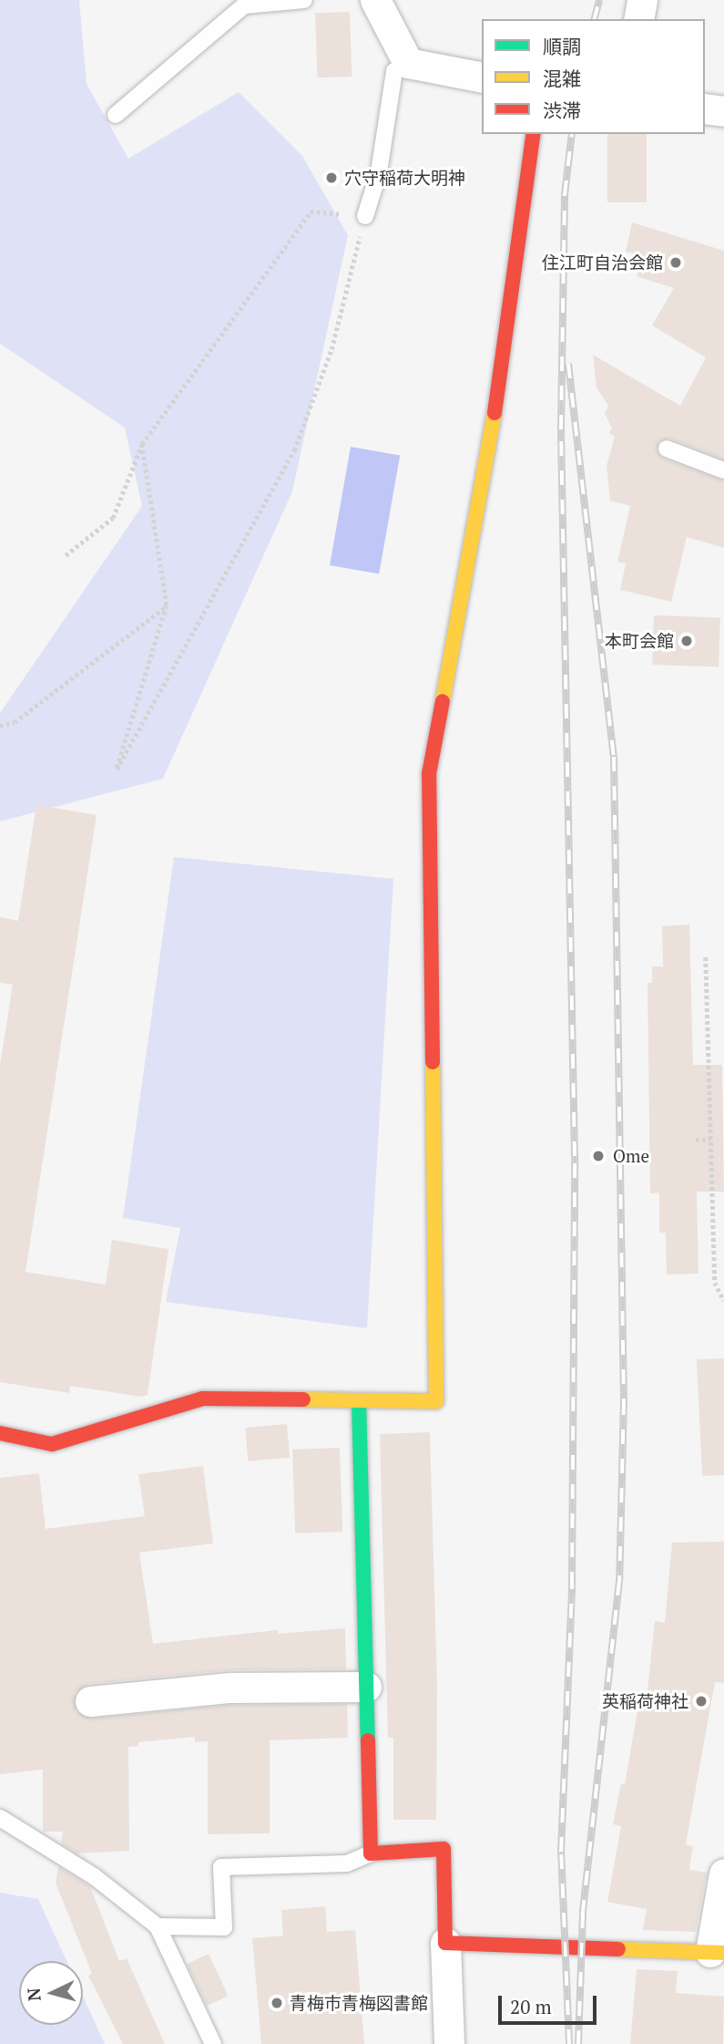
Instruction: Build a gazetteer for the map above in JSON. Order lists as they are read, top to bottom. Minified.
{"places":["穴守稲荷大明神","住江町自治会館","本町会館","Ome","英稲荷神社","青梅市青梅図書館"],"legend":["順調","混雑","渋滞"],"scale_bar":"20 m","north":"left"}
